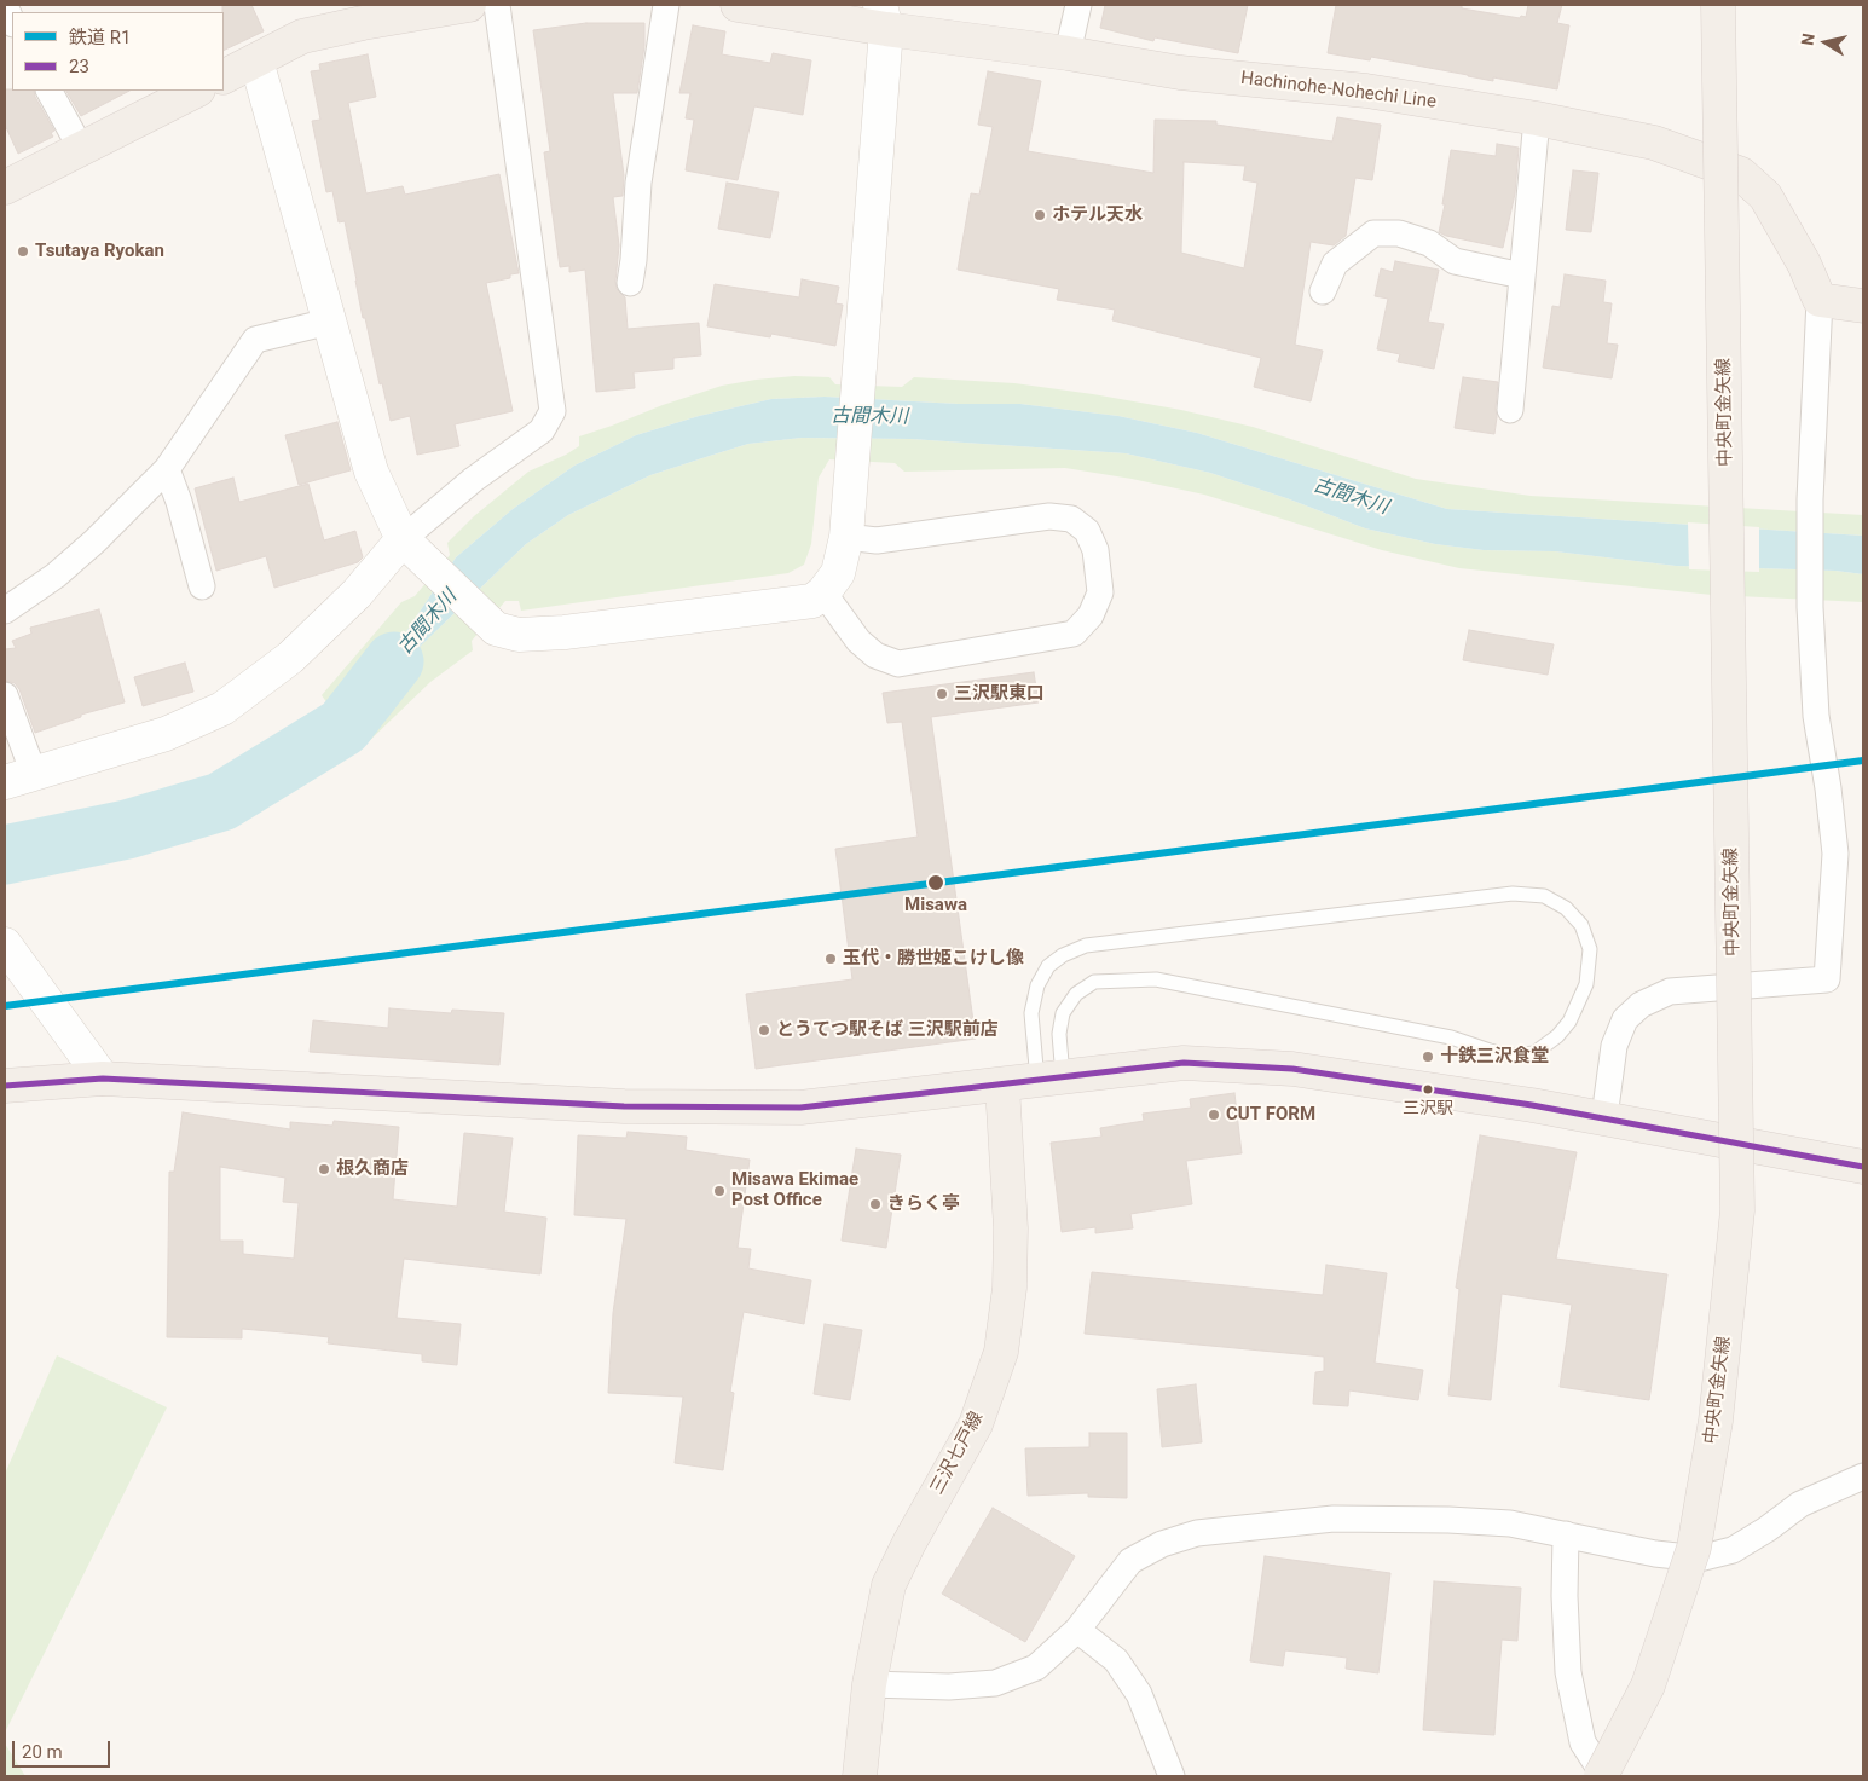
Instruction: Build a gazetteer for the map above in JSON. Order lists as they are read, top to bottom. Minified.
{"streets":{"main road":["Hachinohe-Nohechi Line","中央町金矢線","三沢七戸線"]},"water":["古間木川"],"places":["ホテル天水","Tsutaya Ryokan","三沢駅東口","Misawa","玉代・勝世姫こけし像","とうてつ駅そば 三沢駅前店","十鉄三沢食堂","三沢駅","CUT FORM","根久商店","Misawa Ekimae Post Office","きらく亭"],"lines":["rail line R1","transit line 23"],"legend":["鉄道 R1","23"],"scale_bar":"20 m","north":"left"}
